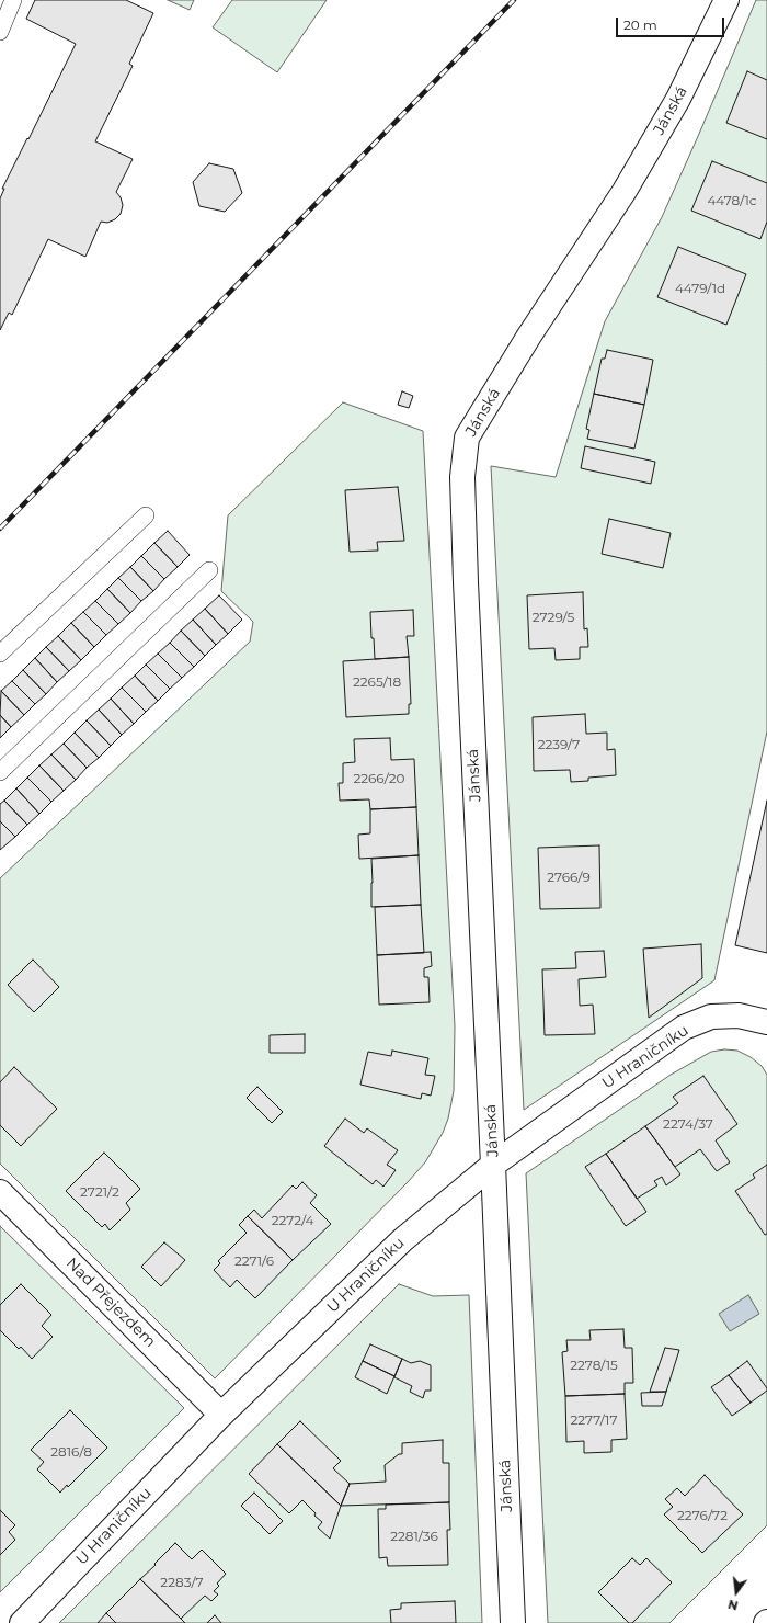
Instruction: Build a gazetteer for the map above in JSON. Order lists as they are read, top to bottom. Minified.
{"streets":{"street":["Jánská","U Hraničníku","Nad Přejezdem"]},"crossings":[["Jánská","U Hraničníku"],["U Hraničníku","Nad Přejezdem"]],"house_numbers":["4478/1c","4479/1d","2729/5","2265/18","2239/7","2266/20","2766/9","2274/37","2721/2","2272/4","2271/6","2278/15","2277/17","2816/8","2276/72","2281/36","2283/7"],"scale_bar":"20 m","north":"bottom"}
